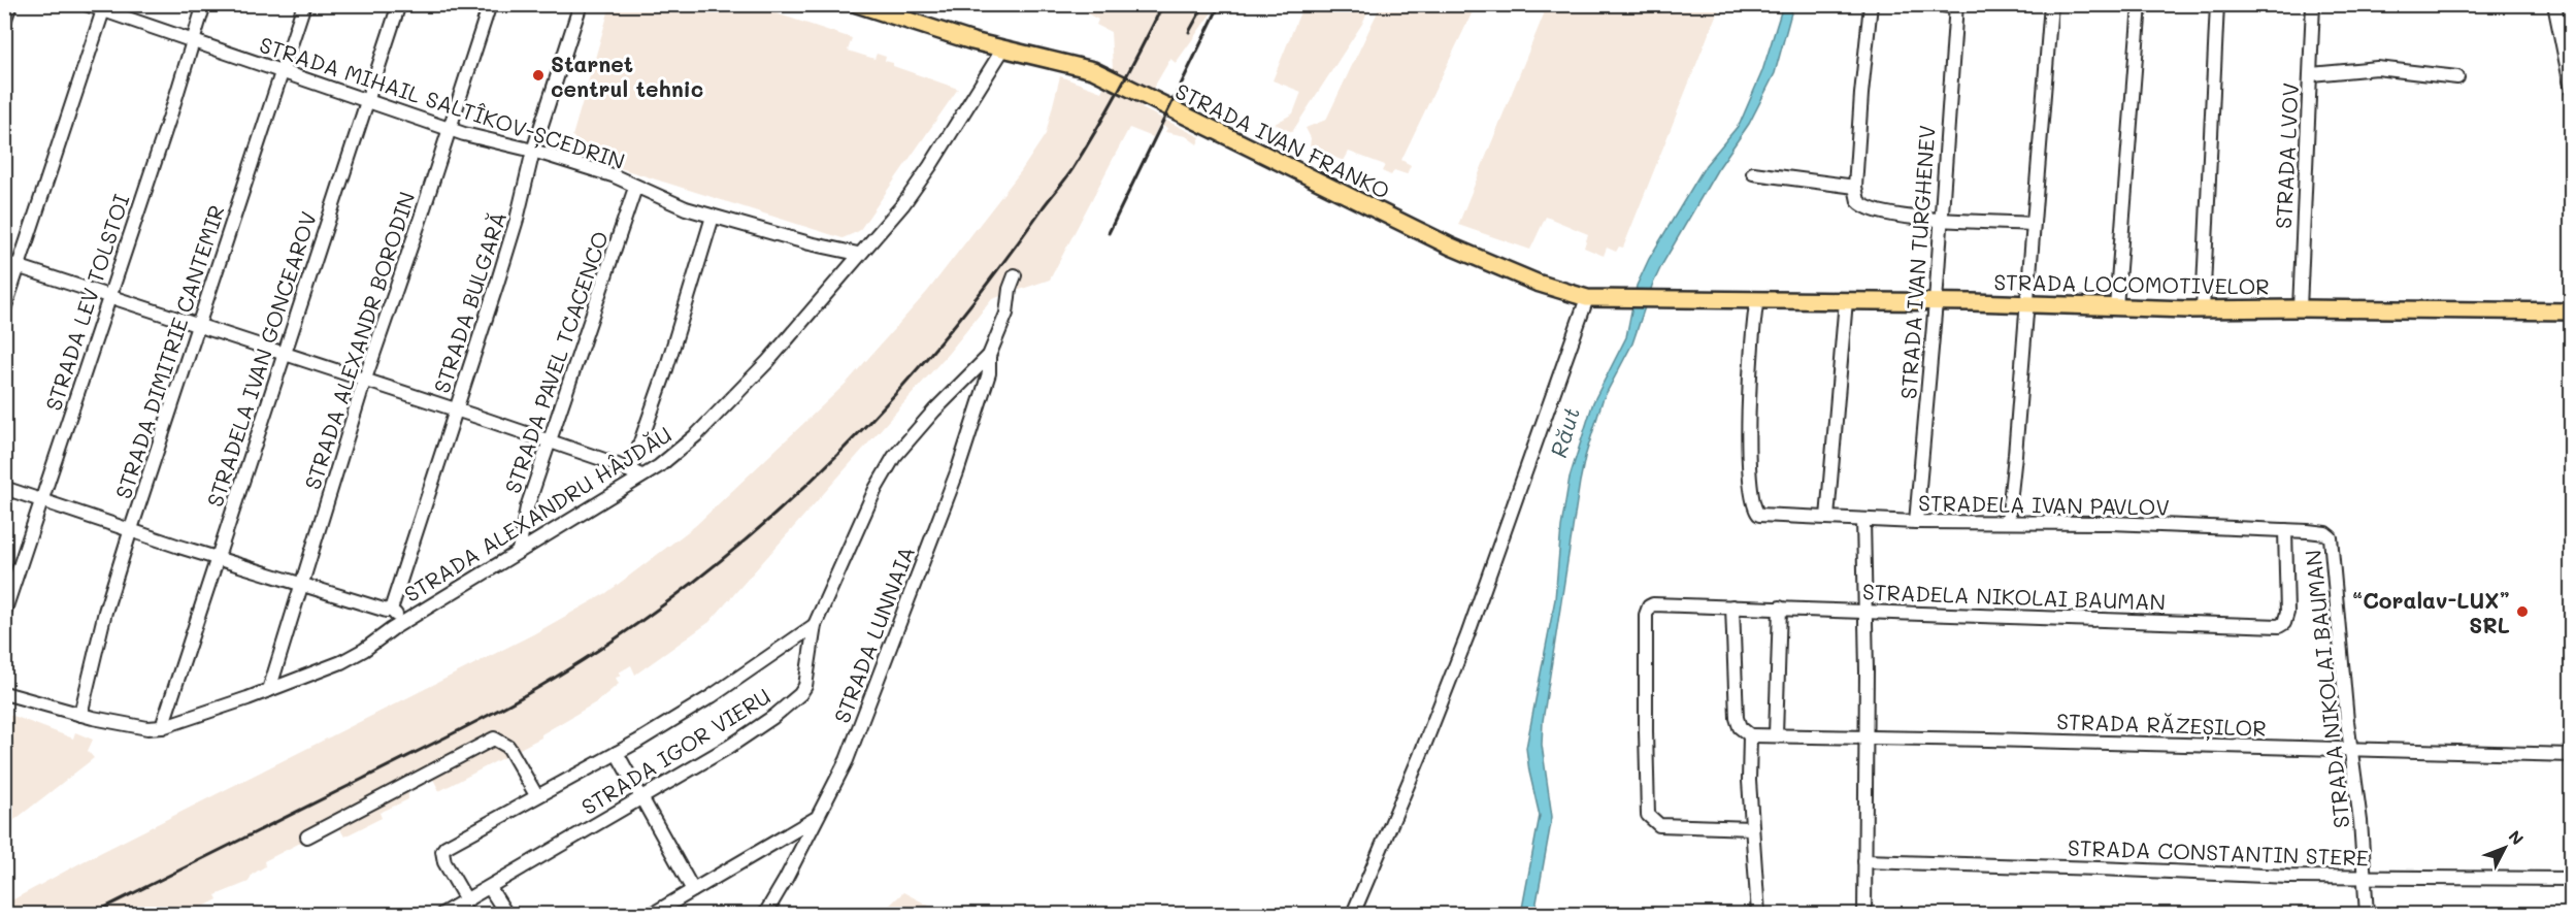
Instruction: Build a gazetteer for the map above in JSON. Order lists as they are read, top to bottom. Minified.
{"streets":{"main road":["STRADA IVAN FRANKO","STRADA LOCOMOTIVELOR"],"street":["STRADA MIHAIL SALTÎKOV-ȘCEDRIN","STRADA LVOV","STRADA IVAN TURGHENEV","STRADA LEV TOLSTOI","STRADA BULGARĂ","STRADA ALEXANDR BORODIN","STRADA DIMITRIE CANTEMIR","STRADELA IVAN GONCEAROV","STRADA PAVEL TCACENCO","STRADELA IVAN PAVLOV","STRADA ALEXANDRU HÂJDĂU","STRADELA NIKOLAI BAUMAN","STRADA LUNNAIA","STRADA NIKOLAI BAUMAN","STRADA RĂZEȘILOR","STRADA IGOR VIERU","STRADA CONSTANTIN STERE"]},"crossings":[["STRADA MIHAIL SALTÎKOV-ȘCEDRIN","STRADA LEV TOLSTOI"],["STRADA MIHAIL SALTÎKOV-ȘCEDRIN","STRADA BULGARĂ"],["STRADA MIHAIL SALTÎKOV-ȘCEDRIN","STRADA ALEXANDR BORODIN"],["STRADA MIHAIL SALTÎKOV-ȘCEDRIN","STRADA DIMITRIE CANTEMIR"],["STRADA MIHAIL SALTÎKOV-ȘCEDRIN","STRADELA IVAN GONCEAROV"],["STRADA MIHAIL SALTÎKOV-ȘCEDRIN","STRADA PAVEL TCACENCO"],["STRADA MIHAIL SALTÎKOV-ȘCEDRIN","STRADA ALEXANDRU HÂJDĂU"],["STRADA IVAN FRANKO","STRADA LOCOMOTIVELOR"],["STRADA IVAN FRANKO","STRADA ALEXANDRU HÂJDĂU"],["STRADA LVOV","STRADA LOCOMOTIVELOR"],["STRADA IVAN TURGHENEV","STRADA LOCOMOTIVELOR"],["STRADA IVAN TURGHENEV","STRADELA IVAN PAVLOV"],["STRADA LOCOMOTIVELOR","STRADELA IVAN PAVLOV"],["STRADA ALEXANDR BORODIN","STRADA ALEXANDRU HÂJDĂU"],["STRADA DIMITRIE CANTEMIR","STRADA ALEXANDRU HÂJDĂU"],["STRADELA IVAN GONCEAROV","STRADA ALEXANDRU HÂJDĂU"],["STRADA PAVEL TCACENCO","STRADA ALEXANDRU HÂJDĂU"],["STRADELA IVAN PAVLOV","STRADELA NIKOLAI BAUMAN"],["STRADELA IVAN PAVLOV","STRADA NIKOLAI BAUMAN"],["STRADA LUNNAIA","STRADA IGOR VIERU"],["STRADA NIKOLAI BAUMAN","STRADA RĂZEȘILOR"],["STRADA NIKOLAI BAUMAN","STRADA CONSTANTIN STERE"]],"water":["Răut"],"places":["Starnet centrul tehnic","“Coralav-LUX” SRL"],"north":"top right"}
